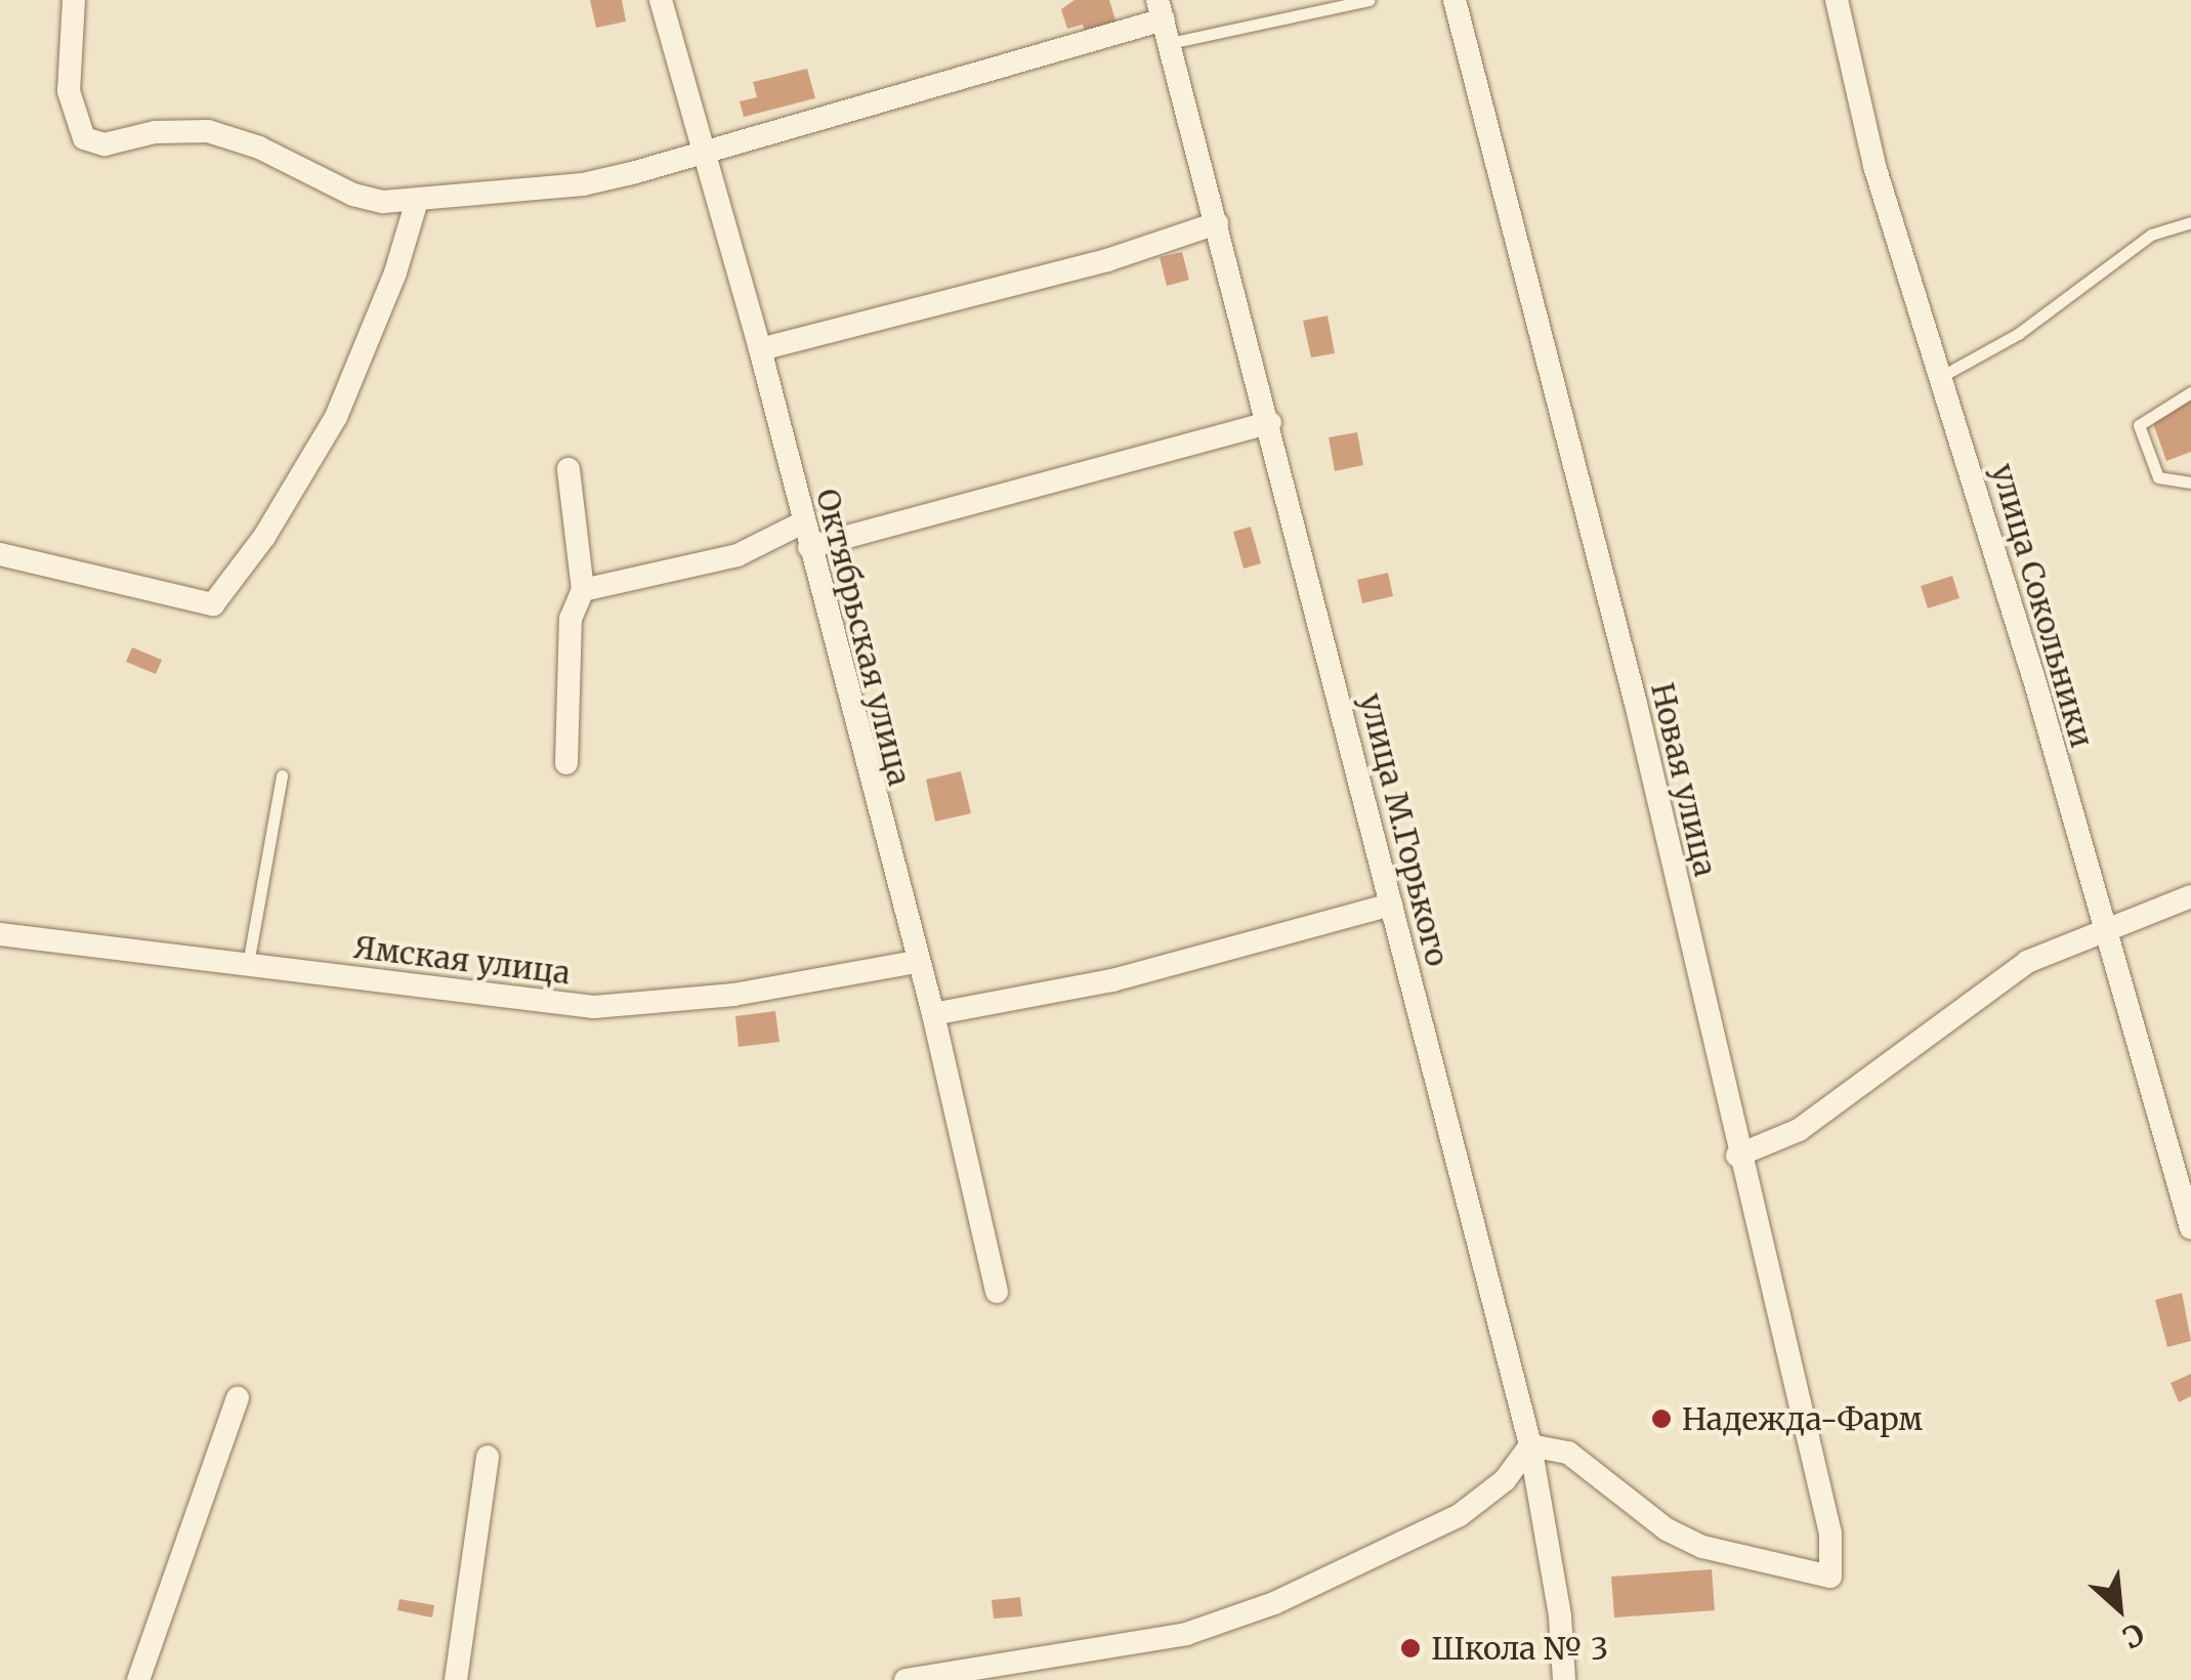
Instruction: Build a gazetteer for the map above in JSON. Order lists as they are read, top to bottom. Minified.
{"streets":{"street":["улица Сокольники","Октябрьская улица","Новая улица","улица М.Горького","Ямская улица"]},"crossings":[["Октябрьская улица","Ямская улица"],["Новая улица","улица М.Горького"]],"places":["Надежда-Фарм","Школа № 3"],"north":"bottom right"}
